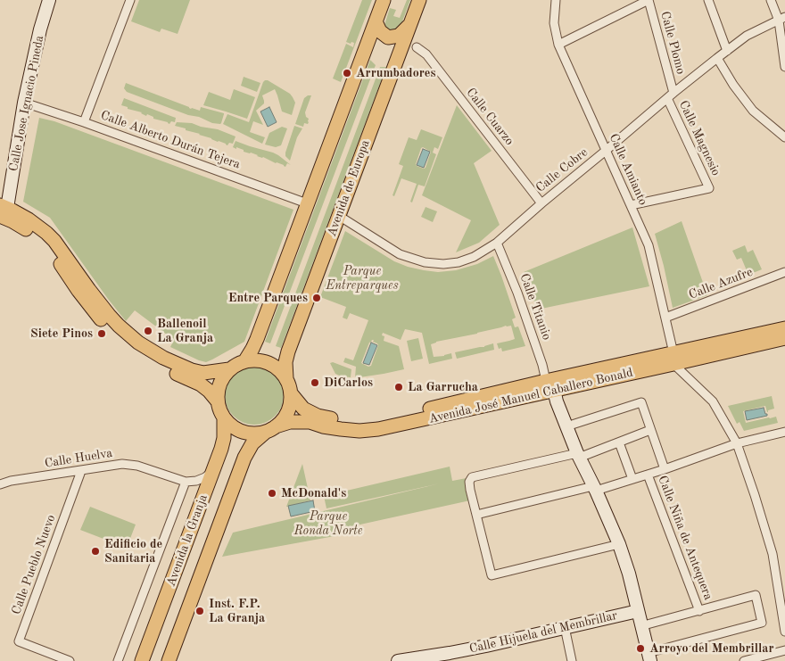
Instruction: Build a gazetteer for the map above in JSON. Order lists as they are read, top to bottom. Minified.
{"streets":{"main road":["Avenida de Europa","Avenida José Manuel Caballero Bonald","Avenida la Granja"],"street":["Calle Plomo","Calle Jose Ignacio Pineda","Calle Cuarzo","Calle Magnesio","Calle Alberto Durán Tejera","Calle Amianto","Calle Cobre","Calle Azufre","Calle Titanio","Calle Huelva","Calle Niña de Antequera","Calle Pueblo Nuevo","Calle Hijuela del Membrillar"]},"crossings":[["Calle Plomo","Calle Magnesio"],["Calle Plomo","Calle Cobre"],["Calle Jose Ignacio Pineda","Calle Alberto Durán Tejera"],["Calle Cuarzo","Calle Cobre"],["Calle Cuarzo","Avenida de Europa"],["Calle Magnesio","Calle Amianto"],["Calle Magnesio","Calle Cobre"],["Calle Amianto","Calle Cobre"],["Calle Amianto","Calle Azufre"],["Calle Amianto","Avenida José Manuel Caballero Bonald"],["Calle Cobre","Avenida de Europa"],["Calle Cobre","Calle Titanio"],["Avenida de Europa","Avenida José Manuel Caballero Bonald"],["Avenida de Europa","Avenida la Granja"],["Calle Titanio","Avenida José Manuel Caballero Bonald"],["Avenida José Manuel Caballero Bonald","Avenida la Granja"],["Calle Huelva","Calle Pueblo Nuevo"]],"parks":["Parque Entreparques","Parque Ronda Norte"],"places":["Arrumbadores","Entre Parques","Ballenoil La Granja","Siete Pinos","DiCarlos","La Garrucha","McDonald's","Edificio de Sanitaria","Inst. F.P. La Granja","Arroyo del Membrillar"]}
